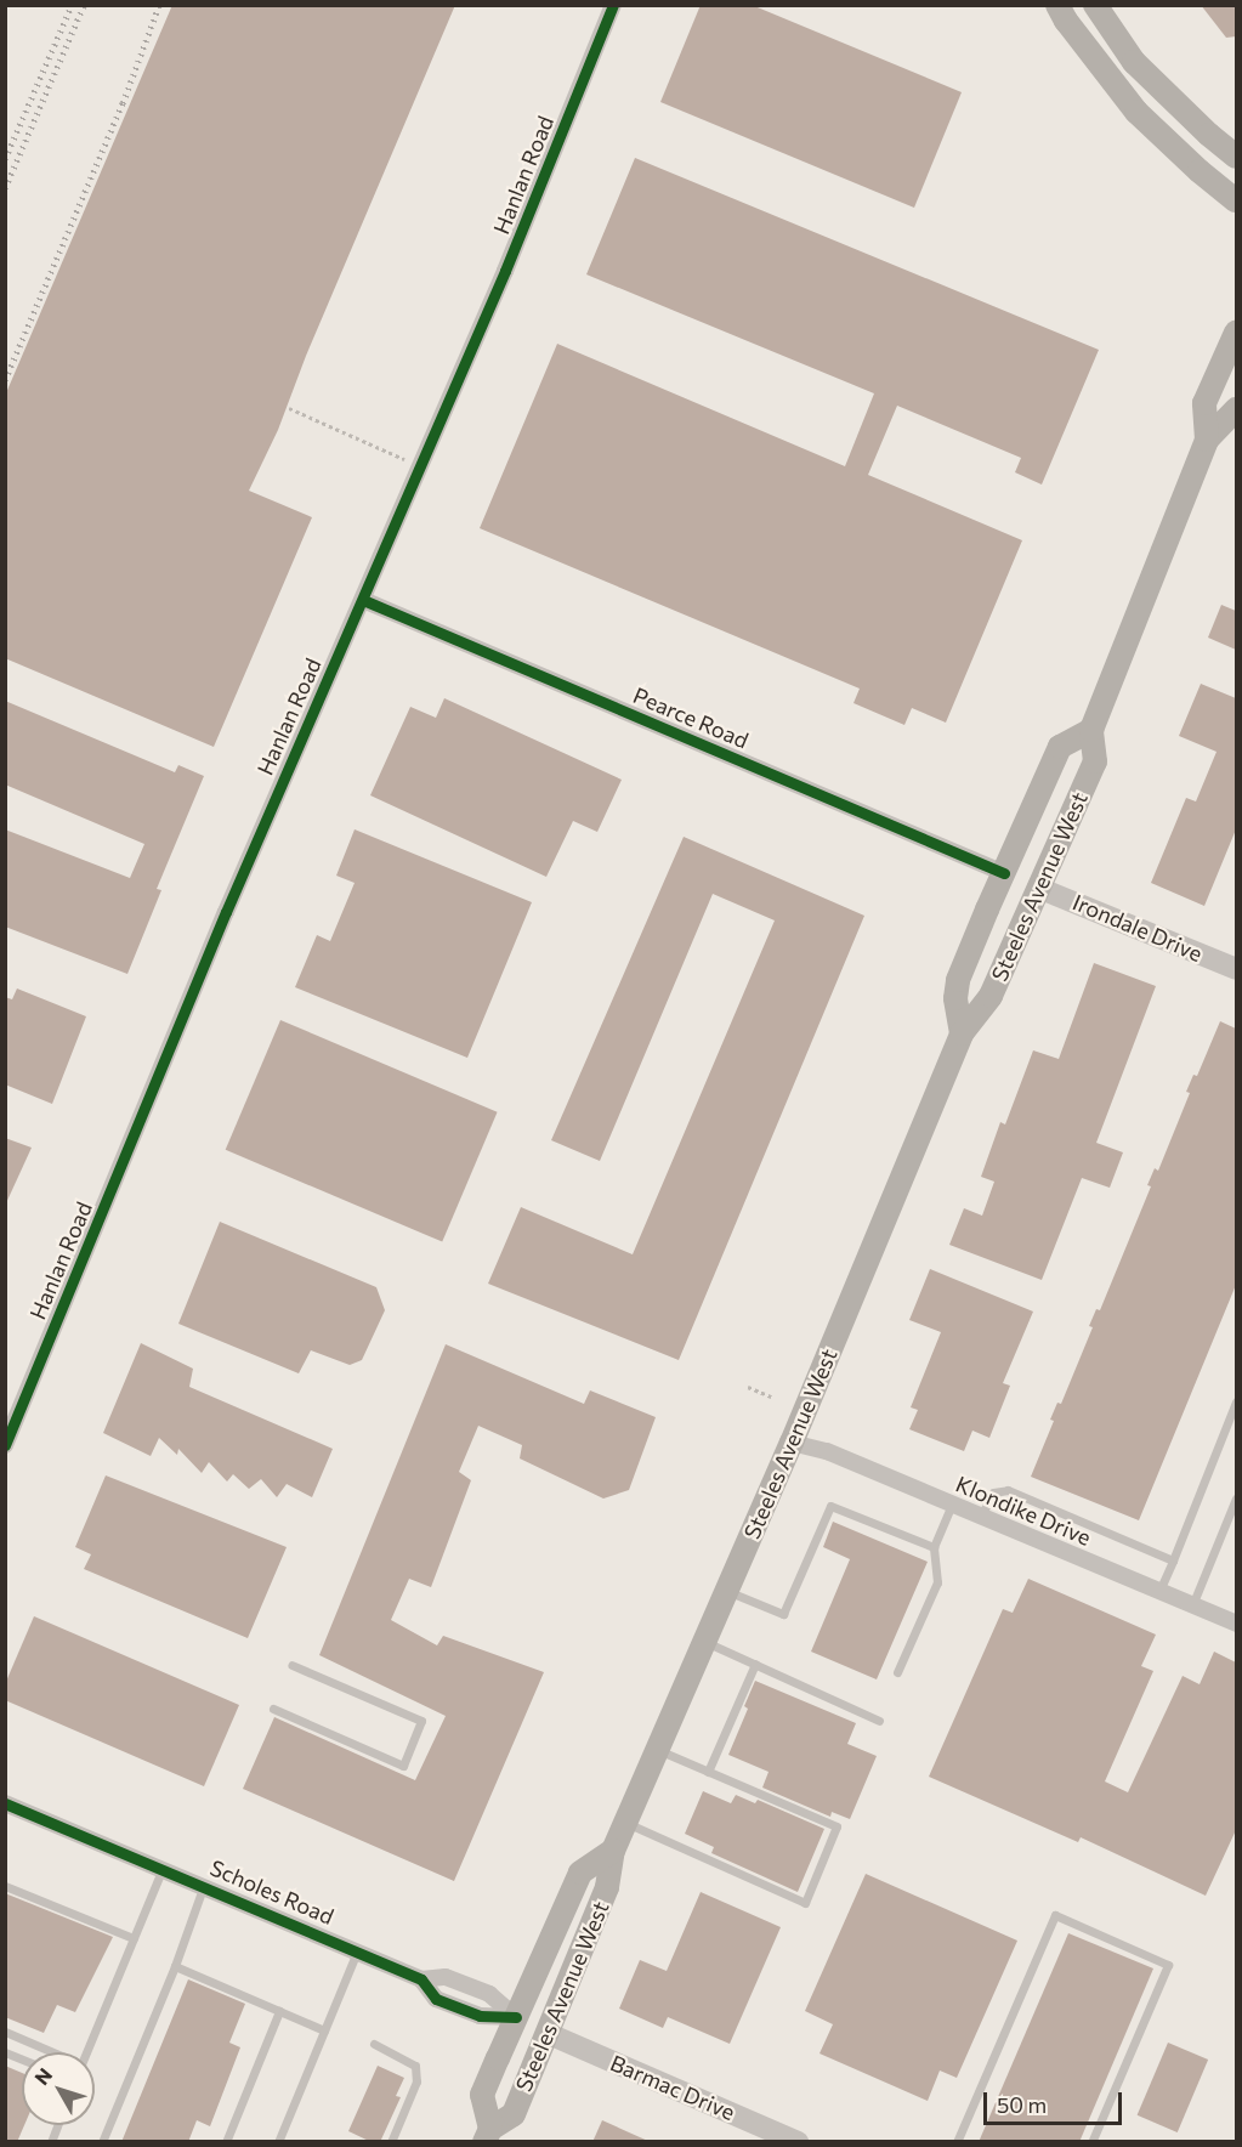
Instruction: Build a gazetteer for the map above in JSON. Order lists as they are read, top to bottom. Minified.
{"streets":{"main road":["Steeles Avenue West"],"street":["Hanlan Road","Pearce Road","Irondale Drive","Klondike Drive","Scholes Road","Barmac Drive"]},"crossings":[["Hanlan Road","Pearce Road"],["Pearce Road","Steeles Avenue West"],["Steeles Avenue West","Irondale Drive"],["Steeles Avenue West","Klondike Drive"],["Steeles Avenue West","Scholes Road"],["Steeles Avenue West","Barmac Drive"]],"scale_bar":"50 m","north":"top left"}
